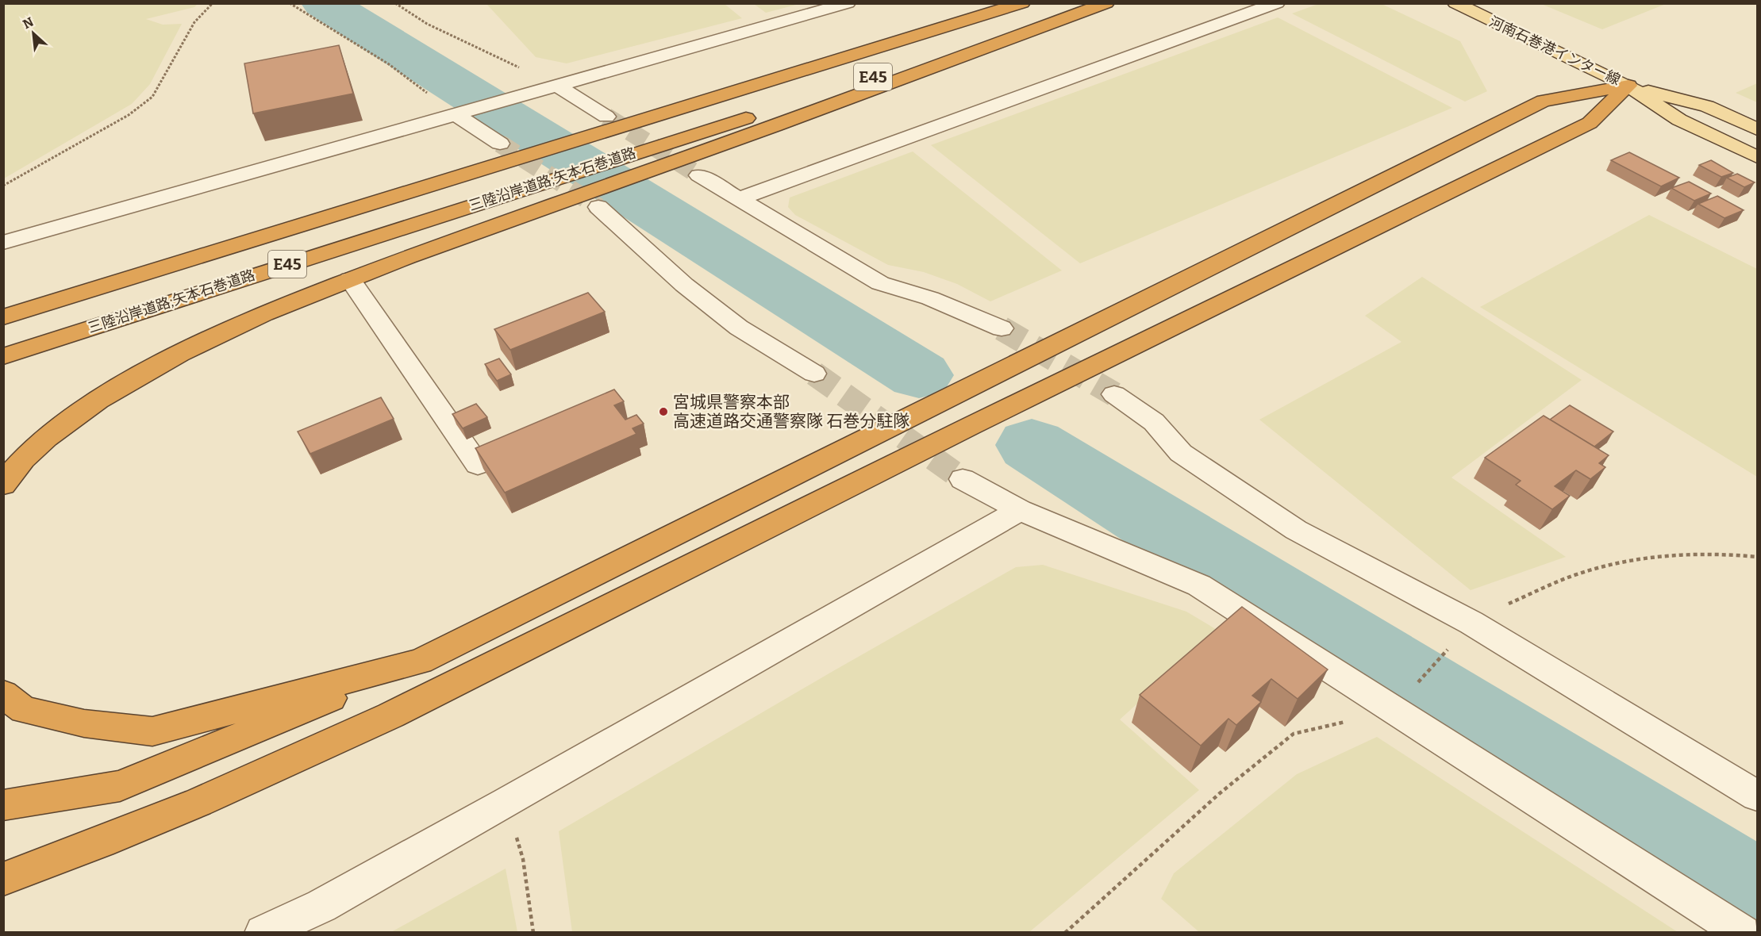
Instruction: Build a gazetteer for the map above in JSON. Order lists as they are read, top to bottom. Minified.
{"streets":{"highway":["E45","三陸沿岸道路;矢本石巻道路"],"main road":["河南石巻港インター線"]},"places":["宮城県警察本部 高速道路交通警察隊 石巻分駐隊"],"north":"top left"}
